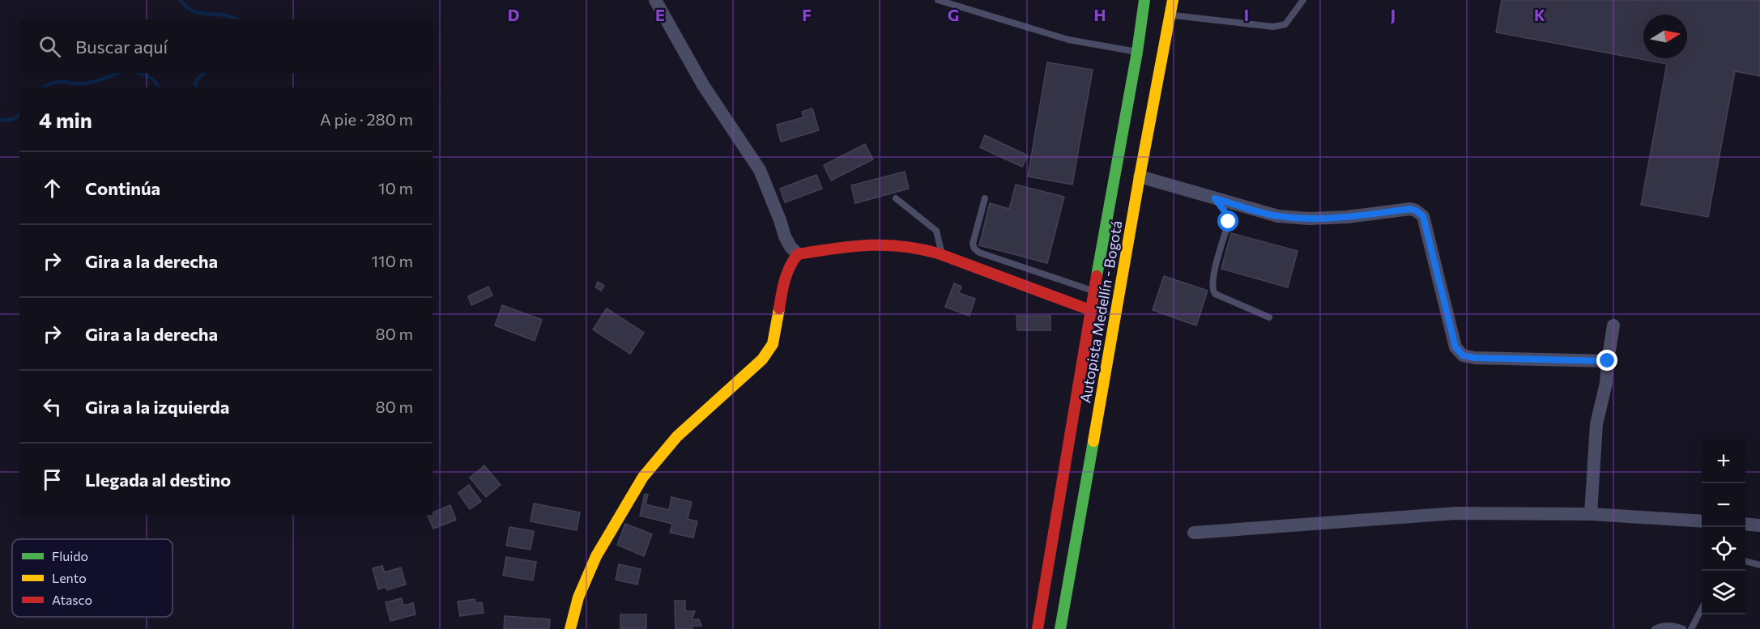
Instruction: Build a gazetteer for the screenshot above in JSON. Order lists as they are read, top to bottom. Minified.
{"streets":{"main road":["Autopista Medellín - Bogotá"]},"legend":["Fluido","Lento","Atasco"],"north":"right","page":{"search":"Buscar aquí","heading":["4 min","A pie · 280 m"],"list":[["Continúa","10 m"],["Gira a la derecha","110 m"],["Gira a la derecha","80 m"],["Gira a la izquierda","80 m"],"Llegada al destino"],"map_buttons":["+","−"]},"grid":{"columns":["D","E","F","G","H","I","J","K"]}}
